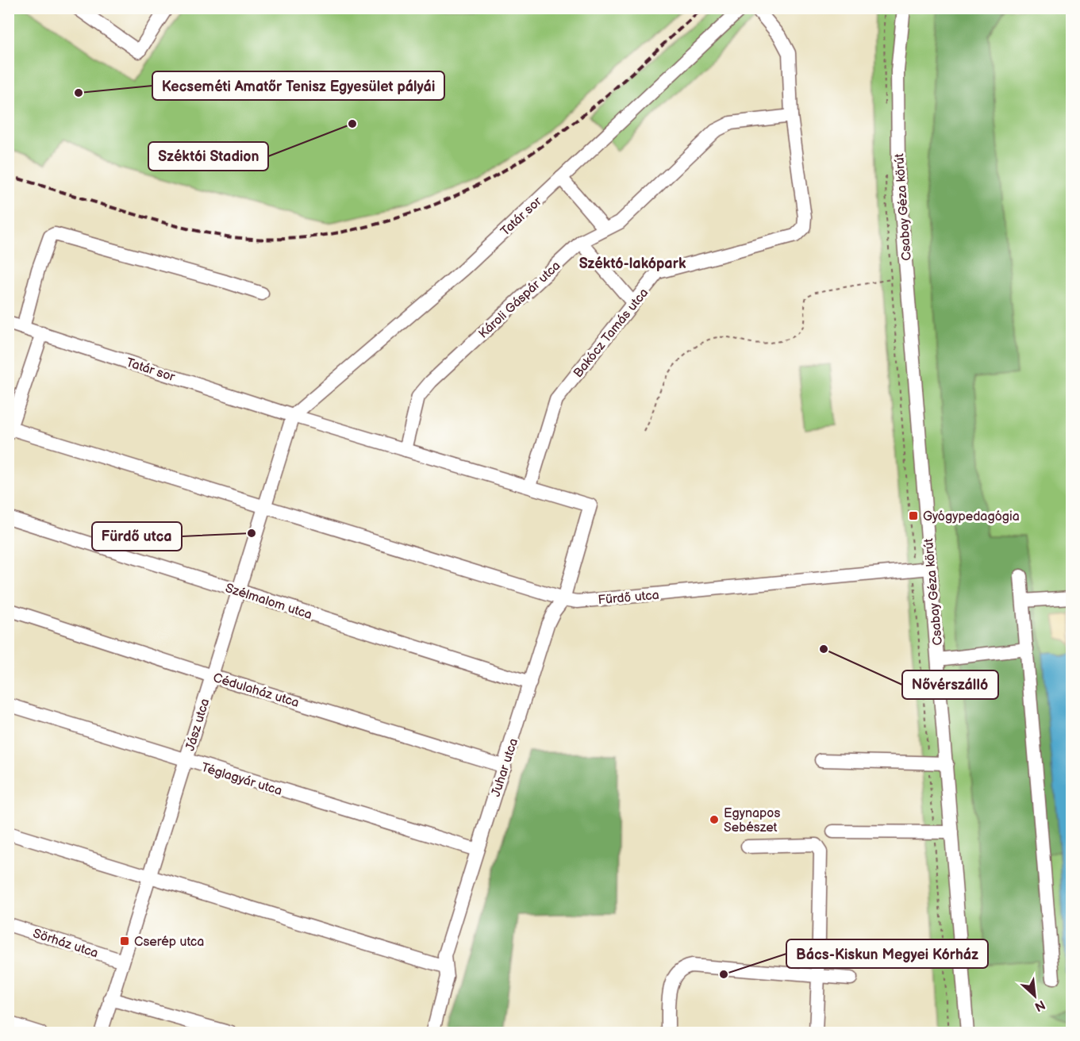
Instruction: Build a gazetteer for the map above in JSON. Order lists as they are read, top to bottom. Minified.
{"streets":{"street":["Csabay Géza körút","Tatár sor","Károli Gáspár utca","Bakócz Tamás utca","Fürdő utca","Szélmalom utca","Cédulaház utca","Jász utca","Juhar utca","Téglagyár utca","Sörház utca"]},"crossings":[["Csabay Géza körút","Fürdő utca"],["Tatár sor","Károli Gáspár utca"],["Tatár sor","Bakócz Tamás utca"],["Tatár sor","Jász utca"],["Tatár sor","Juhar utca"],["Károli Gáspár utca","Bakócz Tamás utca"],["Fürdő utca","Jász utca"],["Fürdő utca","Juhar utca"],["Szélmalom utca","Jász utca"],["Szélmalom utca","Juhar utca"],["Cédulaház utca","Jász utca"],["Cédulaház utca","Juhar utca"],["Jász utca","Téglagyár utca"],["Jász utca","Sörház utca"],["Juhar utca","Téglagyár utca"]],"districts":["Széktó-lakópark"],"places":{"other":["Kecseméti Amatőr Tenisz Egyesület pályái","Széktói Stadion","Fürdő utca","Nővérszálló","Egynapos Sebészet","Bács-Kiskun Megyei Kórház"],"transit":["Gyógypedagógia","Cserép utca"]},"north":"bottom right"}
